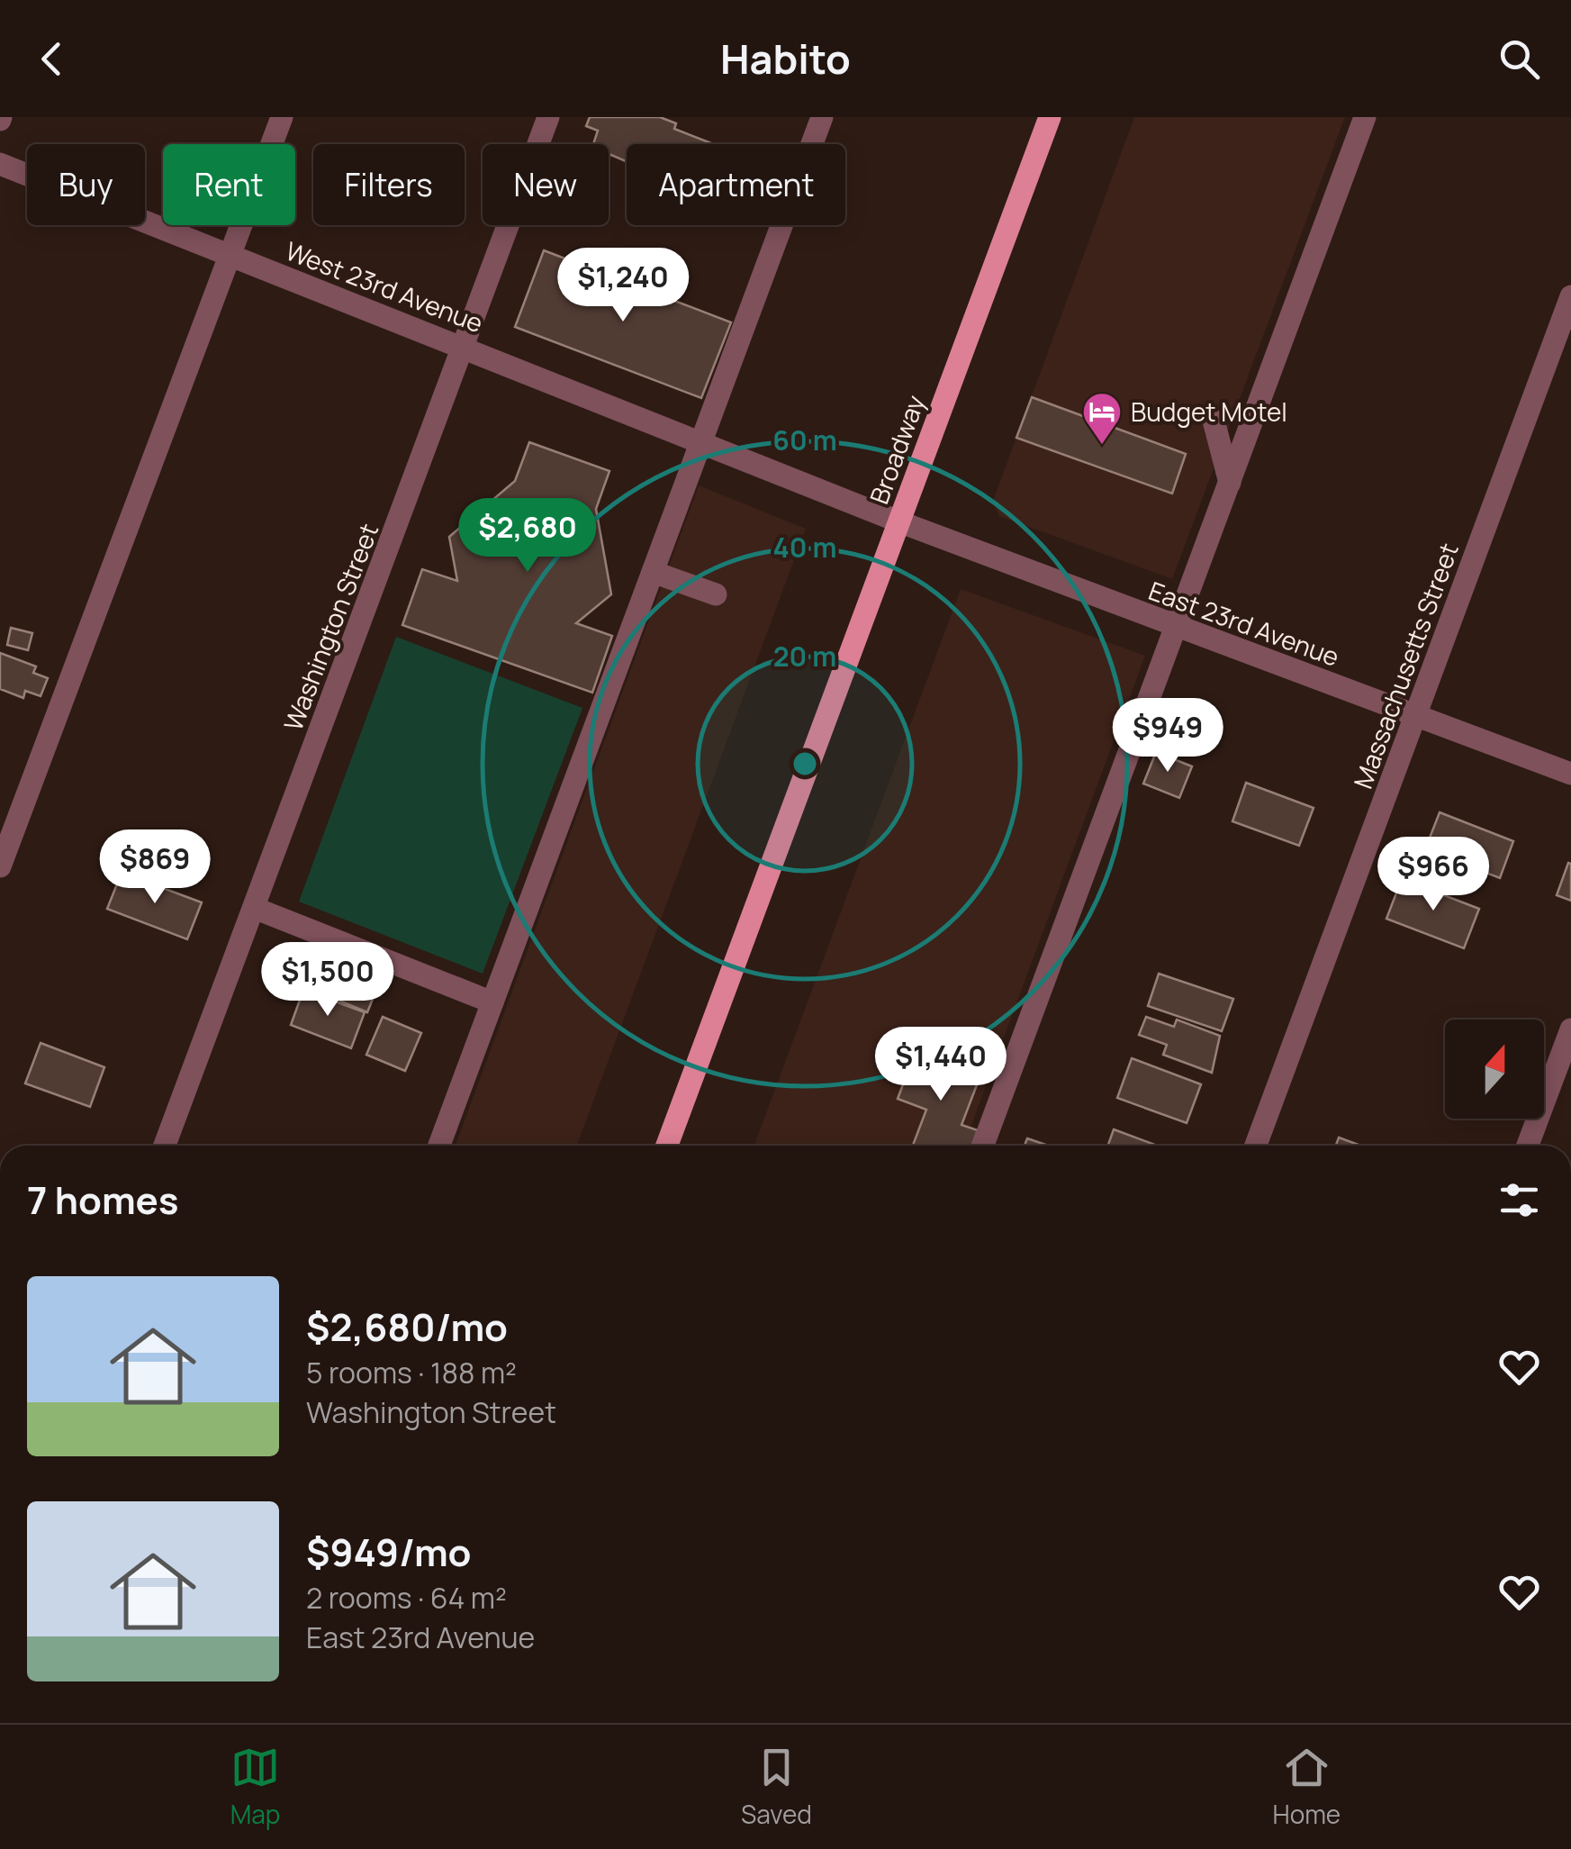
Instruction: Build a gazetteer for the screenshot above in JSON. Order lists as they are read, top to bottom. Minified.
{"streets":{"main road":["Broadway"],"street":["West 23rd Avenue","East 23rd Avenue","Washington Street","Massachusetts Street"]},"crossings":[["West 23rd Avenue","Broadway"],["West 23rd Avenue","East 23rd Avenue"],["West 23rd Avenue","Washington Street"],["Broadway","East 23rd Avenue"],["East 23rd Avenue","Massachusetts Street"]],"places":{"hotel":["Budget Motel"]},"north":"top","page":{"header":"Habito","chip":["Buy","Rent","Filters","New","Apartment"],"price":["$1,240","$2,680","$949","$869","$966","$1,500","$1,440"],"heading":"7 homes","list":[{"name":"$2,680/mo","note":"5 rooms · 188 m² · Washington Street"},{"name":"$949/mo","note":"2 rooms · 64 m² · East 23rd Avenue"}],"tabs":["Map","Saved","Home"]},"rings":["60 m","40 m","20 m"]}
